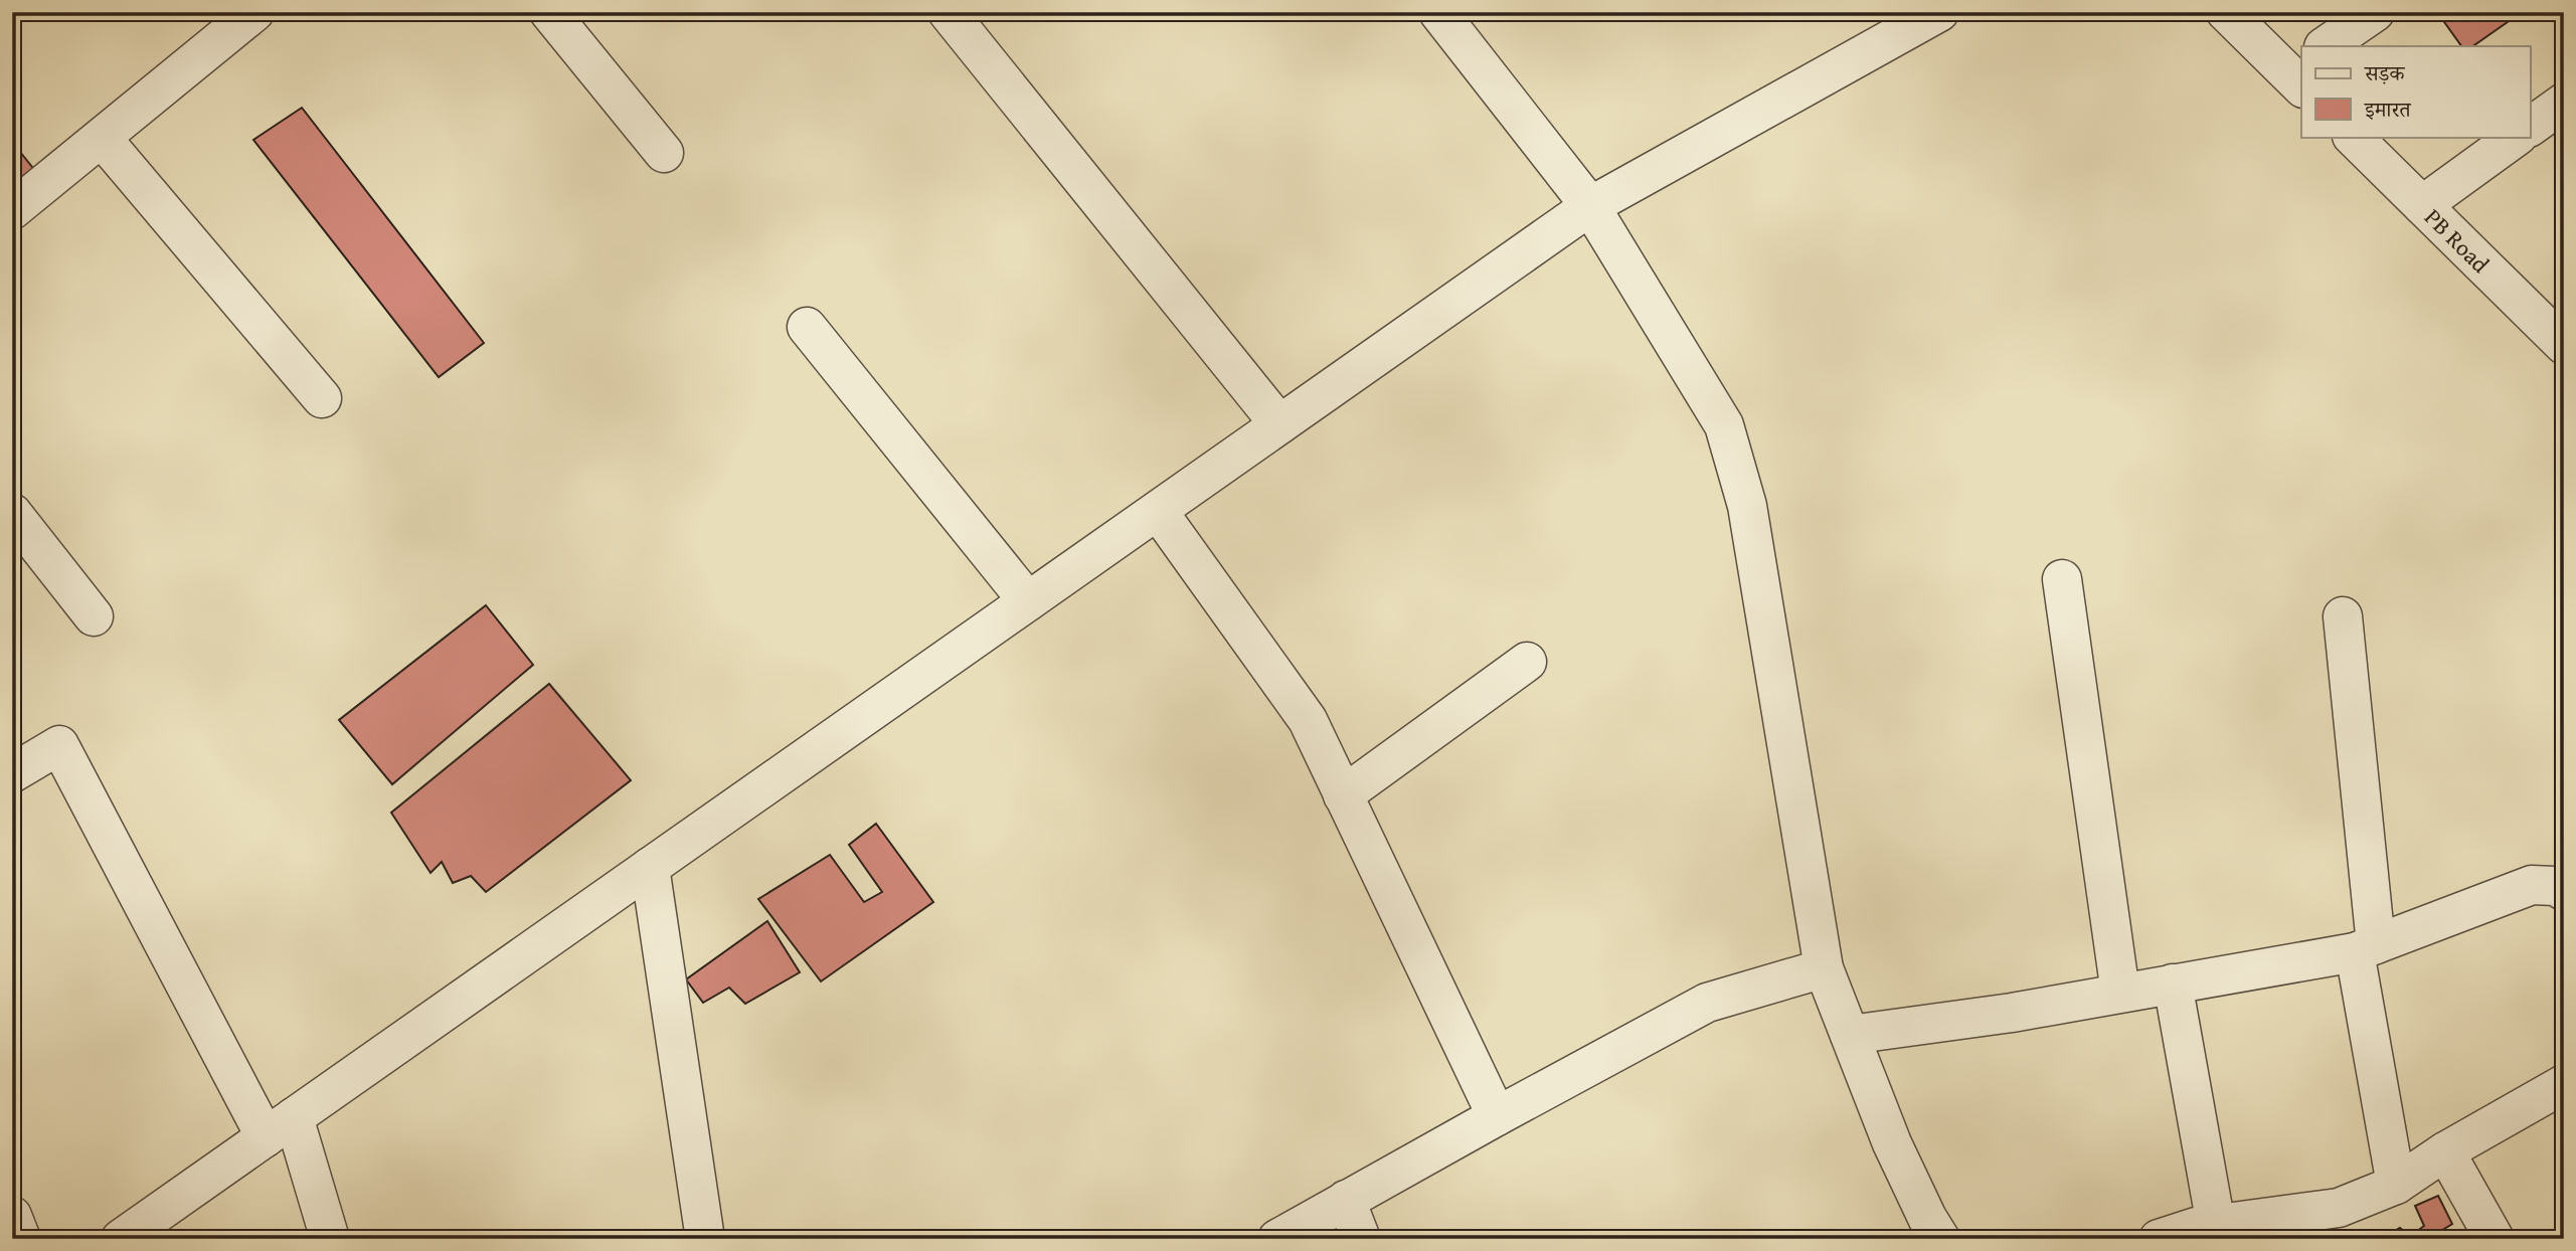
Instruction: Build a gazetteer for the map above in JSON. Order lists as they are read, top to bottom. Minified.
{"streets":{"street":["PB Road"]},"legend":["सड़क","इमारत"]}
